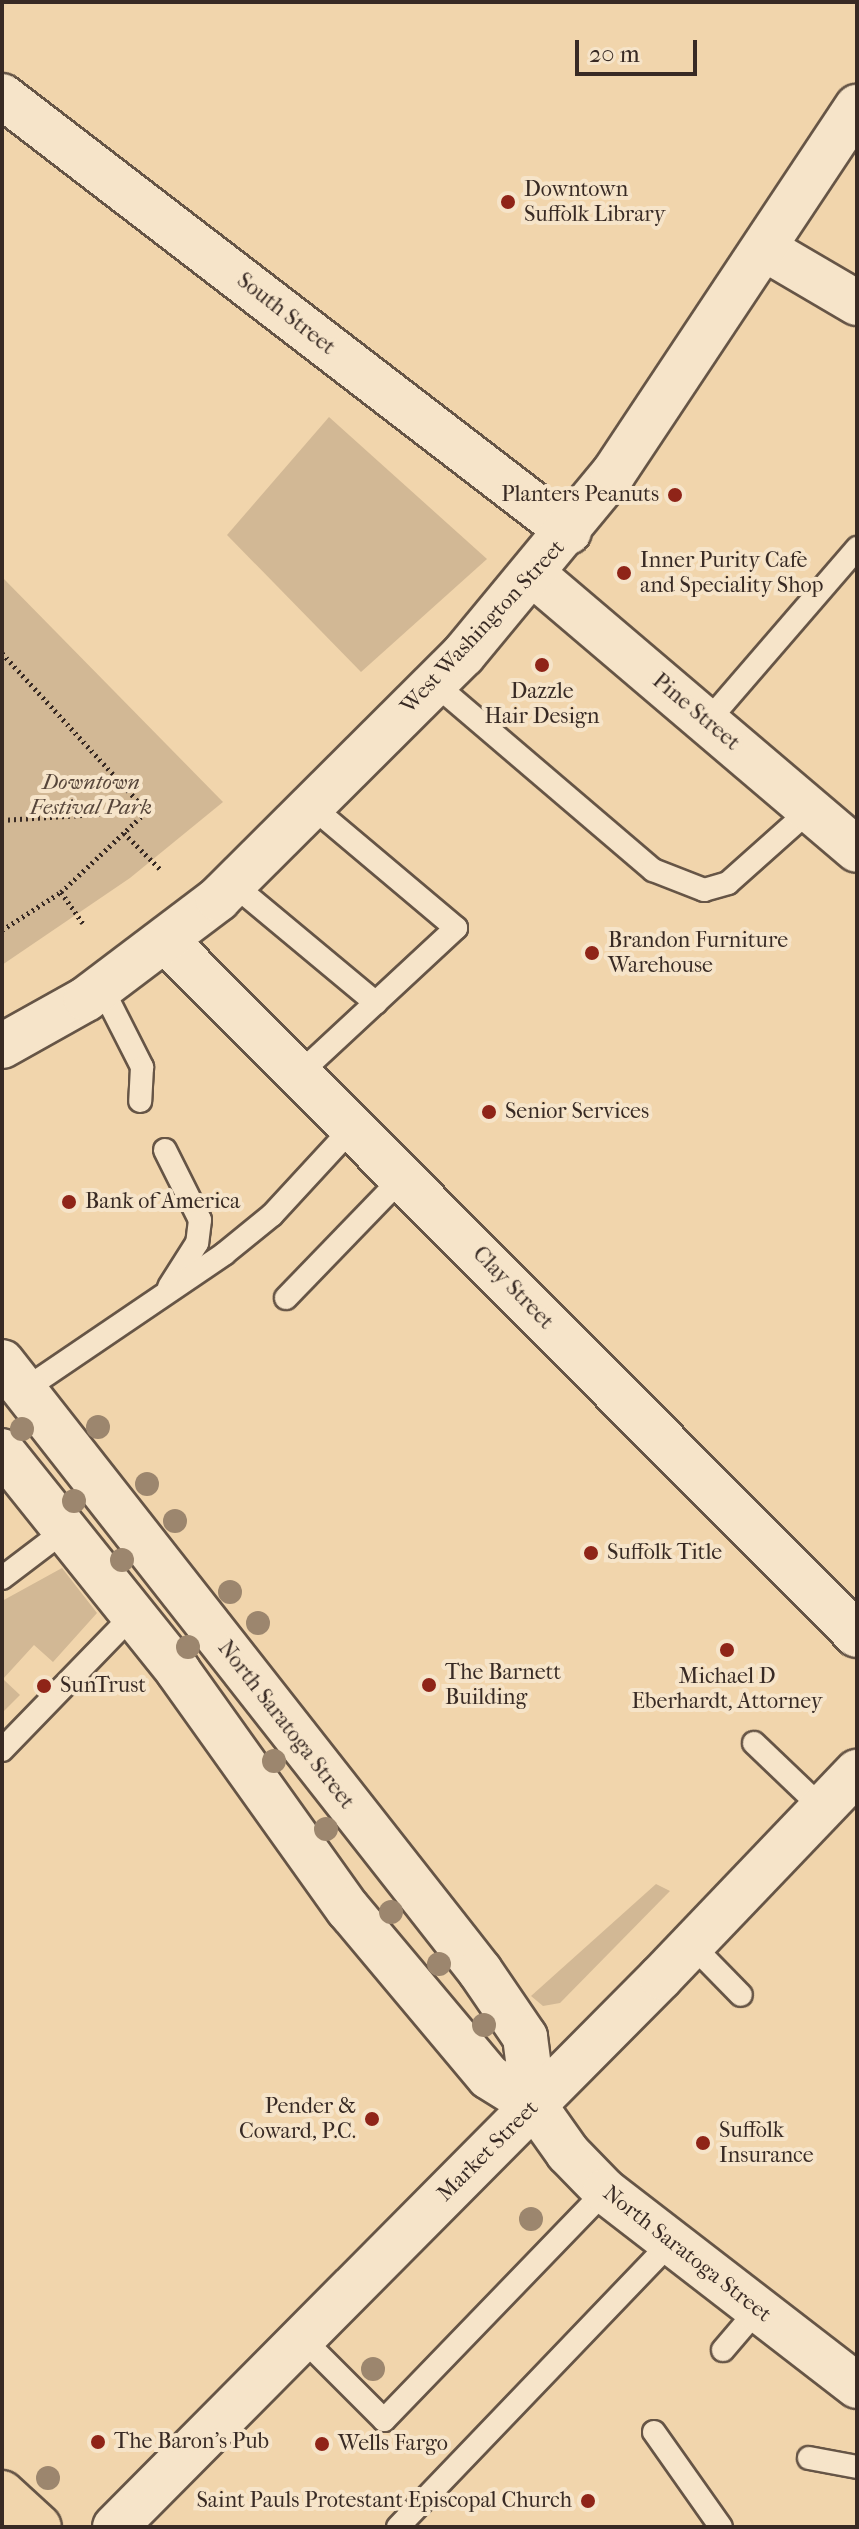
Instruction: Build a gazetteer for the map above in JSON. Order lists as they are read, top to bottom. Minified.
{"streets":{"street":["South Street","West Washington Street","Pine Street","Clay Street","North Saratoga Street","Market Street"]},"crossings":[["South Street","West Washington Street"],["West Washington Street","Pine Street"],["West Washington Street","Clay Street"],["North Saratoga Street","Market Street"]],"parks":["Downtown Festival Park"],"places":["Downtown Suffolk Library","Planters Peanuts","Inner Purity Cafe and Speciality Shop","Dazzle Hair Design","Brandon Furniture Warehouse","Senior Services","Bank of America","Suffolk Title","Michael D Eberhardt, Attorney","The Barnett Building","SunTrust","Pender & Coward, P.C.","Suffolk Insurance","The Baron's Pub","Wells Fargo","Saint Pauls Protestant Episcopal Church"],"scale_bar":"20 m"}
